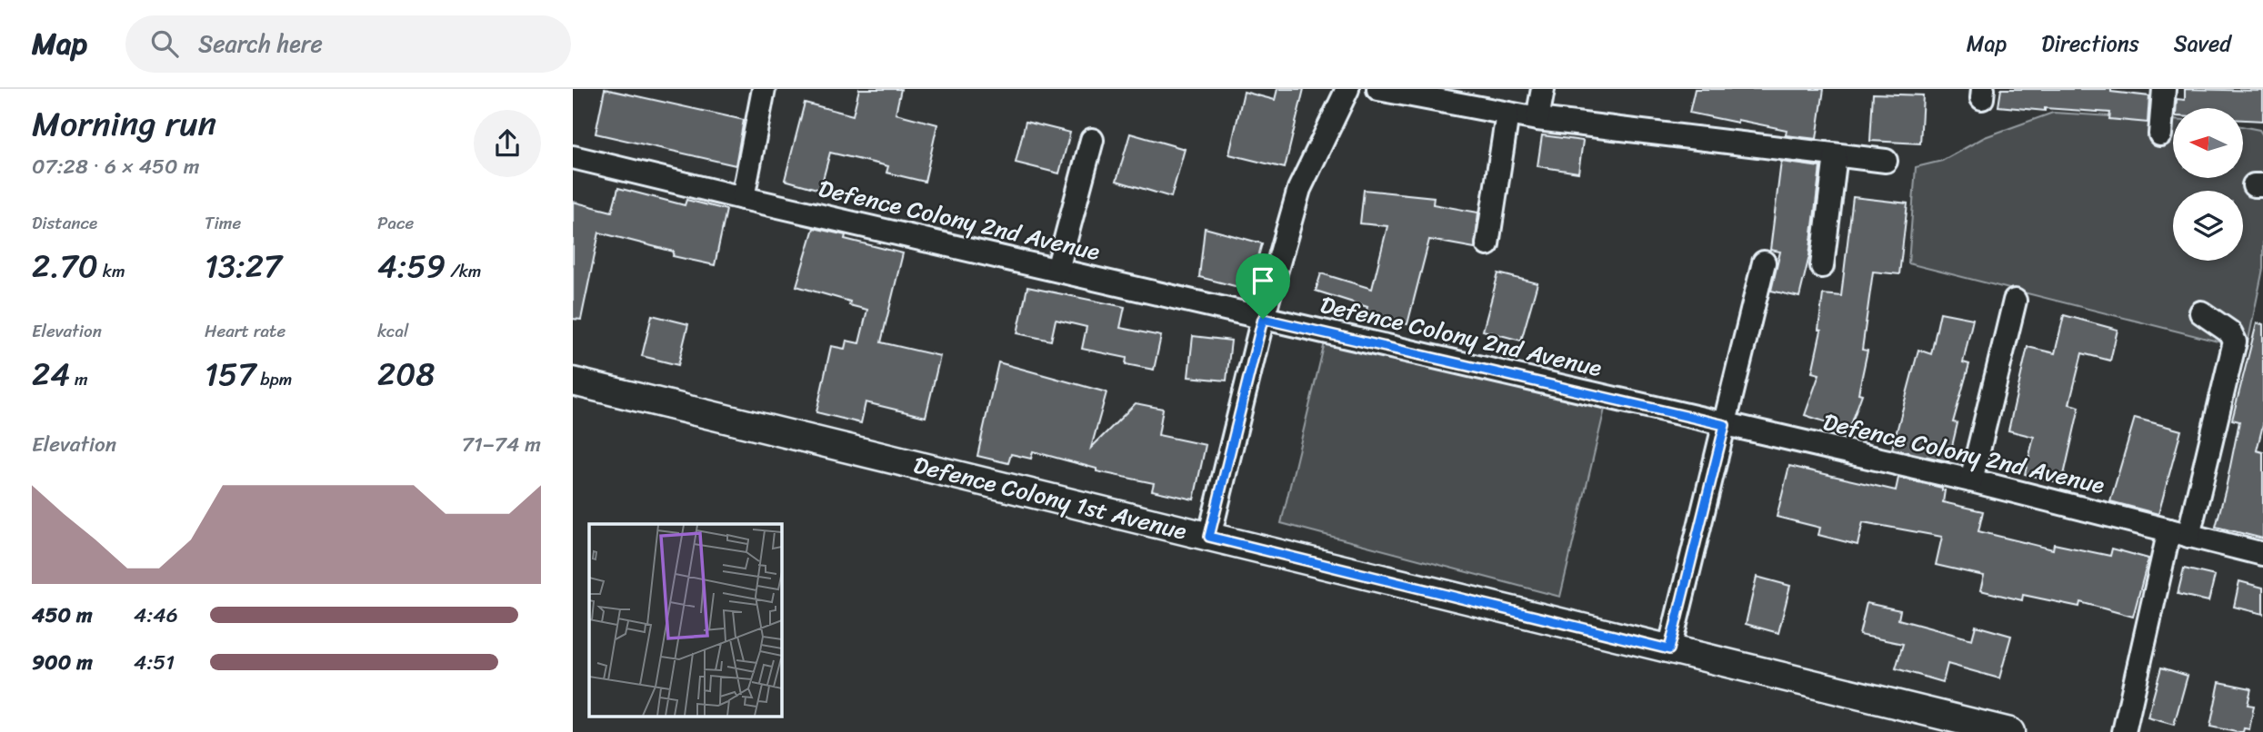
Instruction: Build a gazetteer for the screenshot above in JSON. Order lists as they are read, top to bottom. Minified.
{"streets":{"street":["Defence Colony 2nd Avenue","Defence Colony 1st Avenue"]},"north":"left","page":{"header":"Map","search":"Search here","nav":["Map","Directions","Saved"],"heading":["Morning run","07:28 · 6 × 450 m"],"stats":[["Distance","2.70 km"],["Time","13:27"],["Pace","4:59 /km"],["Elevation","24 m"],["Heart rate","157 bpm"],["kcal","208"]],"chart":["Elevation","71–74 m"],"list":[{"name":"450 m","note":"4:46"},{"name":"900 m","note":"4:51"}]}}
